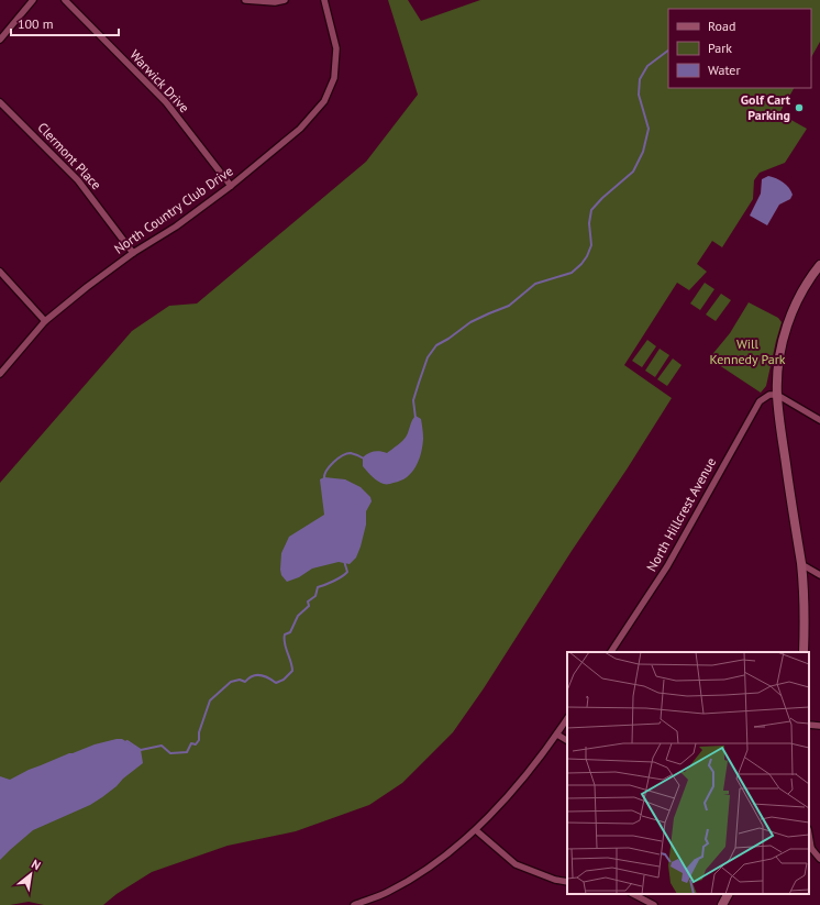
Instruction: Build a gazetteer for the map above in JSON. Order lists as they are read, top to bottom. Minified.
{"streets":{"street":["Warwick Drive","Clermont Place","North Country Club Drive","North Hillcrest Avenue"]},"crossings":[["Warwick Drive","North Country Club Drive"],["Clermont Place","North Country Club Drive"]],"parks":["Will Kennedy Park"],"places":["Golf Cart Parking"],"legend":["Road","Park","Water"],"scale_bar":"100 m","north":"top right"}
